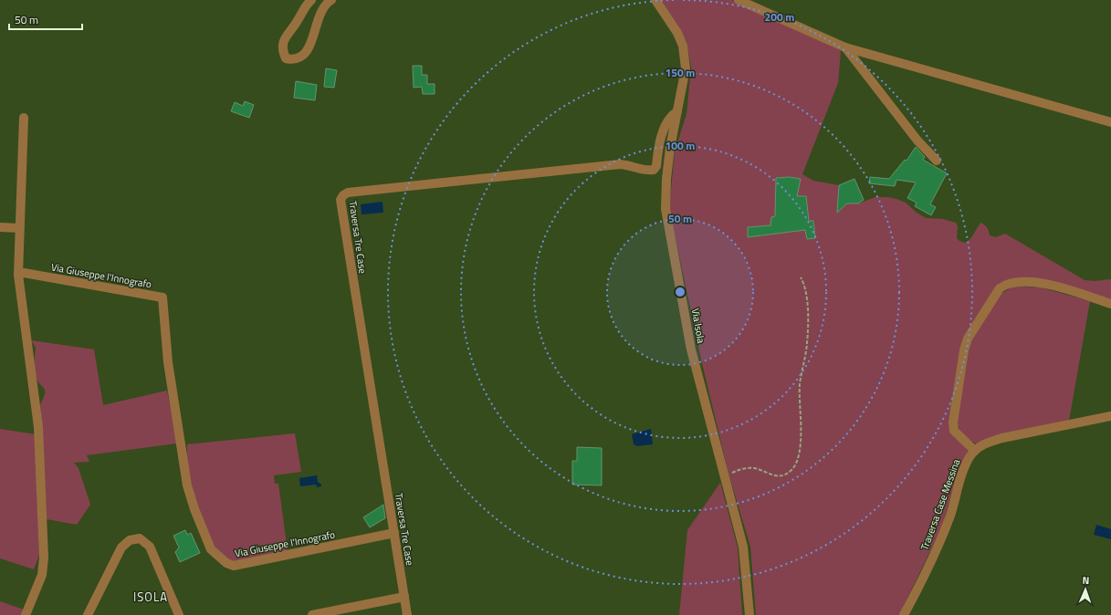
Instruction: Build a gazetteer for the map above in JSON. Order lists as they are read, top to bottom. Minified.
{"streets":{"street":["Traversa Tre Case","Via Giuseppe l'Innografo","Via Isola","Traversa Case Messina"]},"crossings":[["Traversa Tre Case","Via Giuseppe l'Innografo"],["Traversa Tre Case","Via Isola"]],"districts":["ISOLA"],"scale_bar":"50 m","north":"top","rings":["200 m","150 m","100 m","50 m"]}
